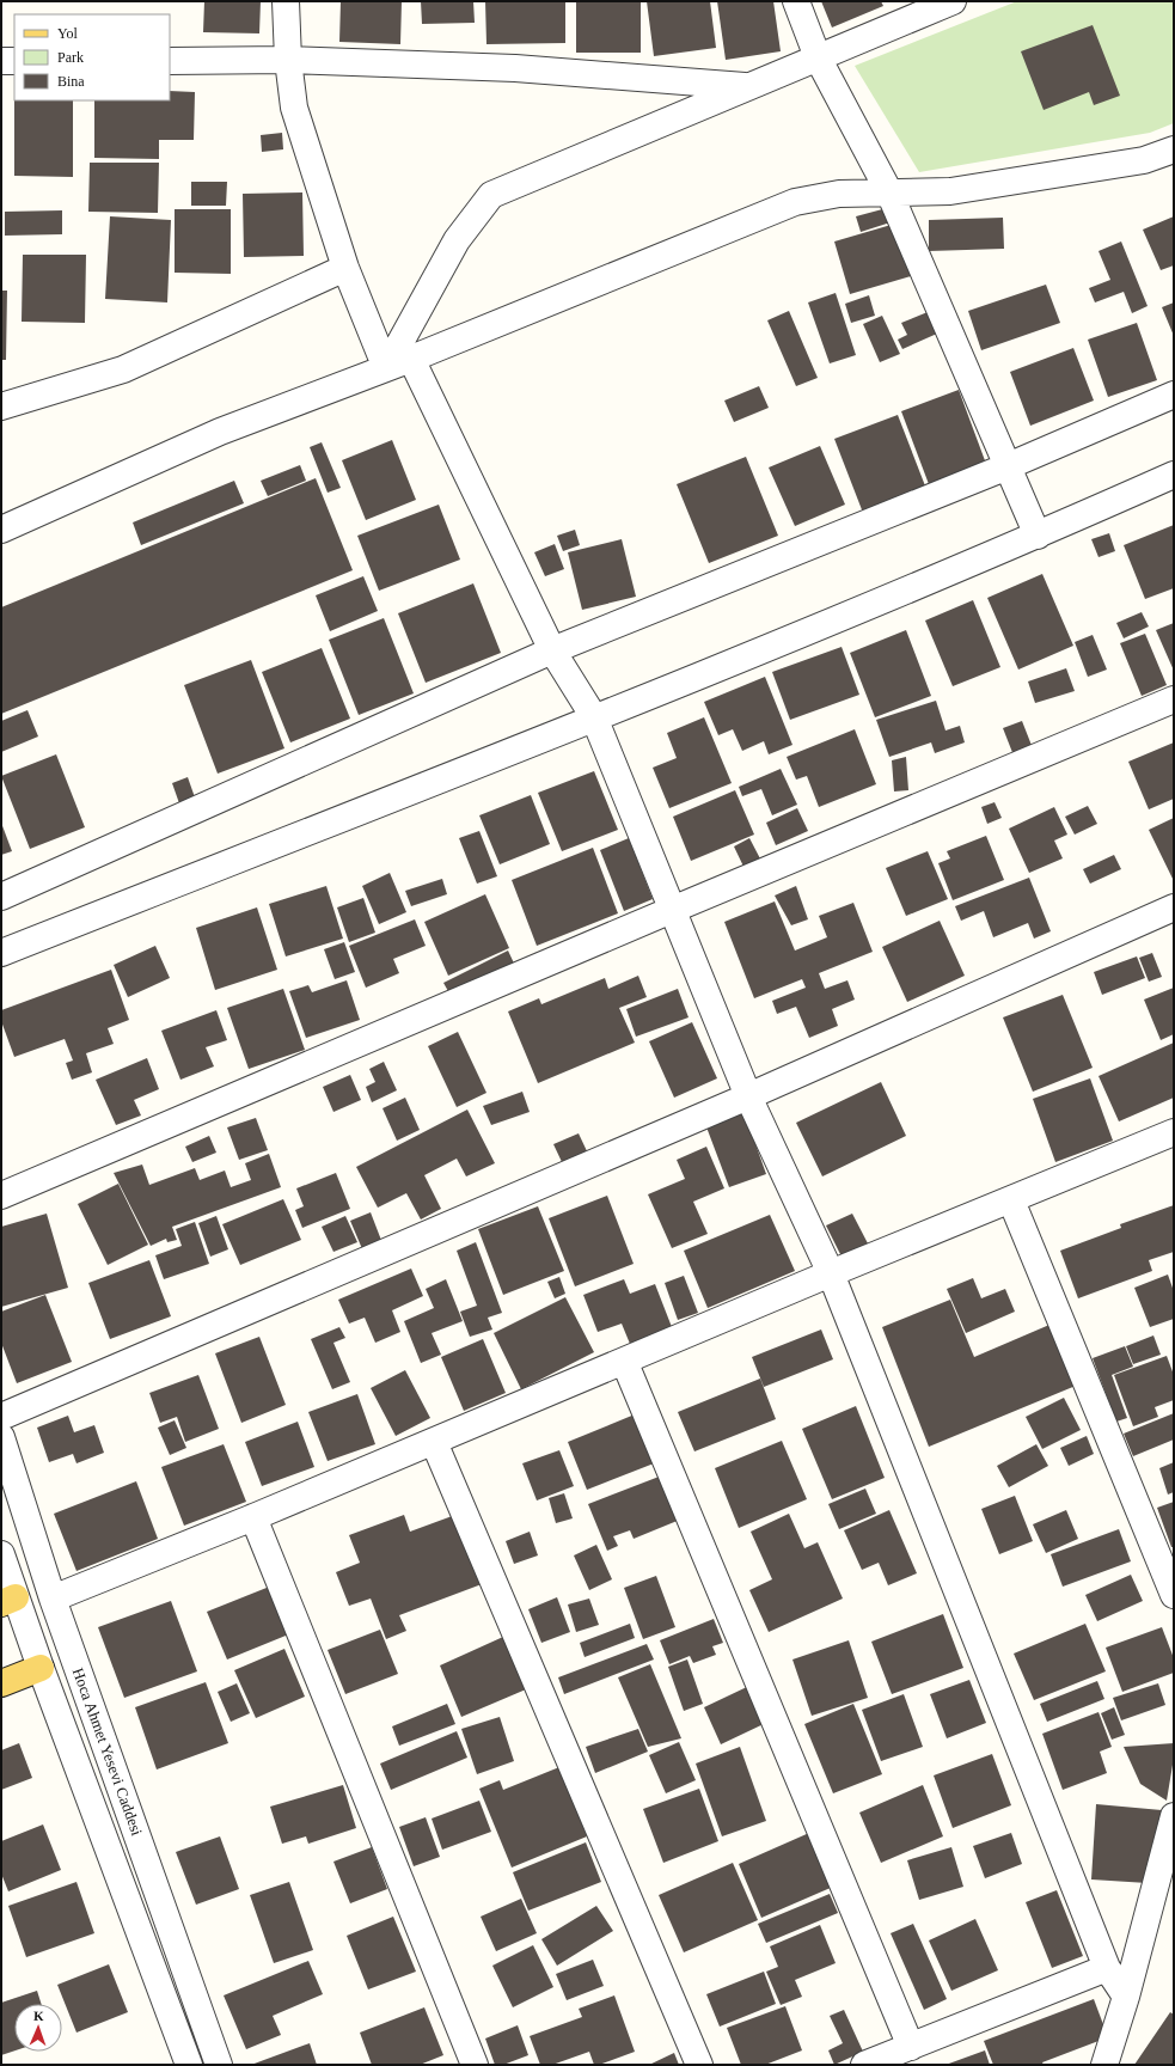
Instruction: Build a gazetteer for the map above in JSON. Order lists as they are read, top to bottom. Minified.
{"streets":{"street":["Hoca Ahmet Yesevi Caddesi"]},"legend":["Yol","Park","Bina"],"north":"top"}
